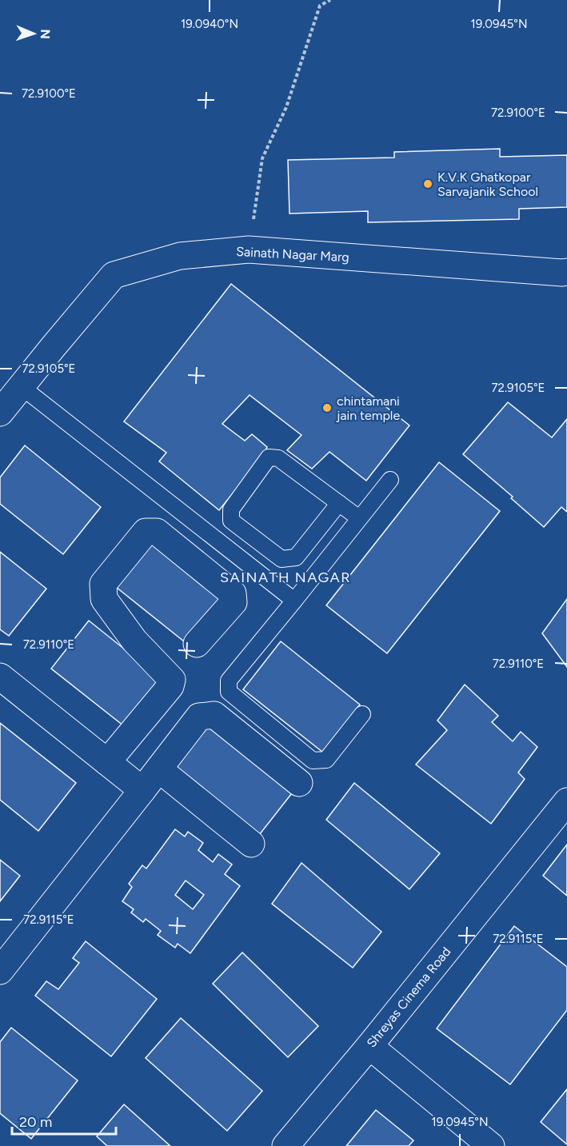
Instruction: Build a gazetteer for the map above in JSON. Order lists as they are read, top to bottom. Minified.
{"streets":{"street":["Sainath Nagar Marg","Shreyas Cinema Road"]},"districts":["SAINATH NAGAR"],"places":["K.V.K Ghatkopar Sarvajanik School","chintamani jain temple"],"scale_bar":"20 m","north":"right","coordinates":["19.0940°N","19.0945°N","72.9100°E","72.9105°E","72.9110°E","72.9115°E"]}
